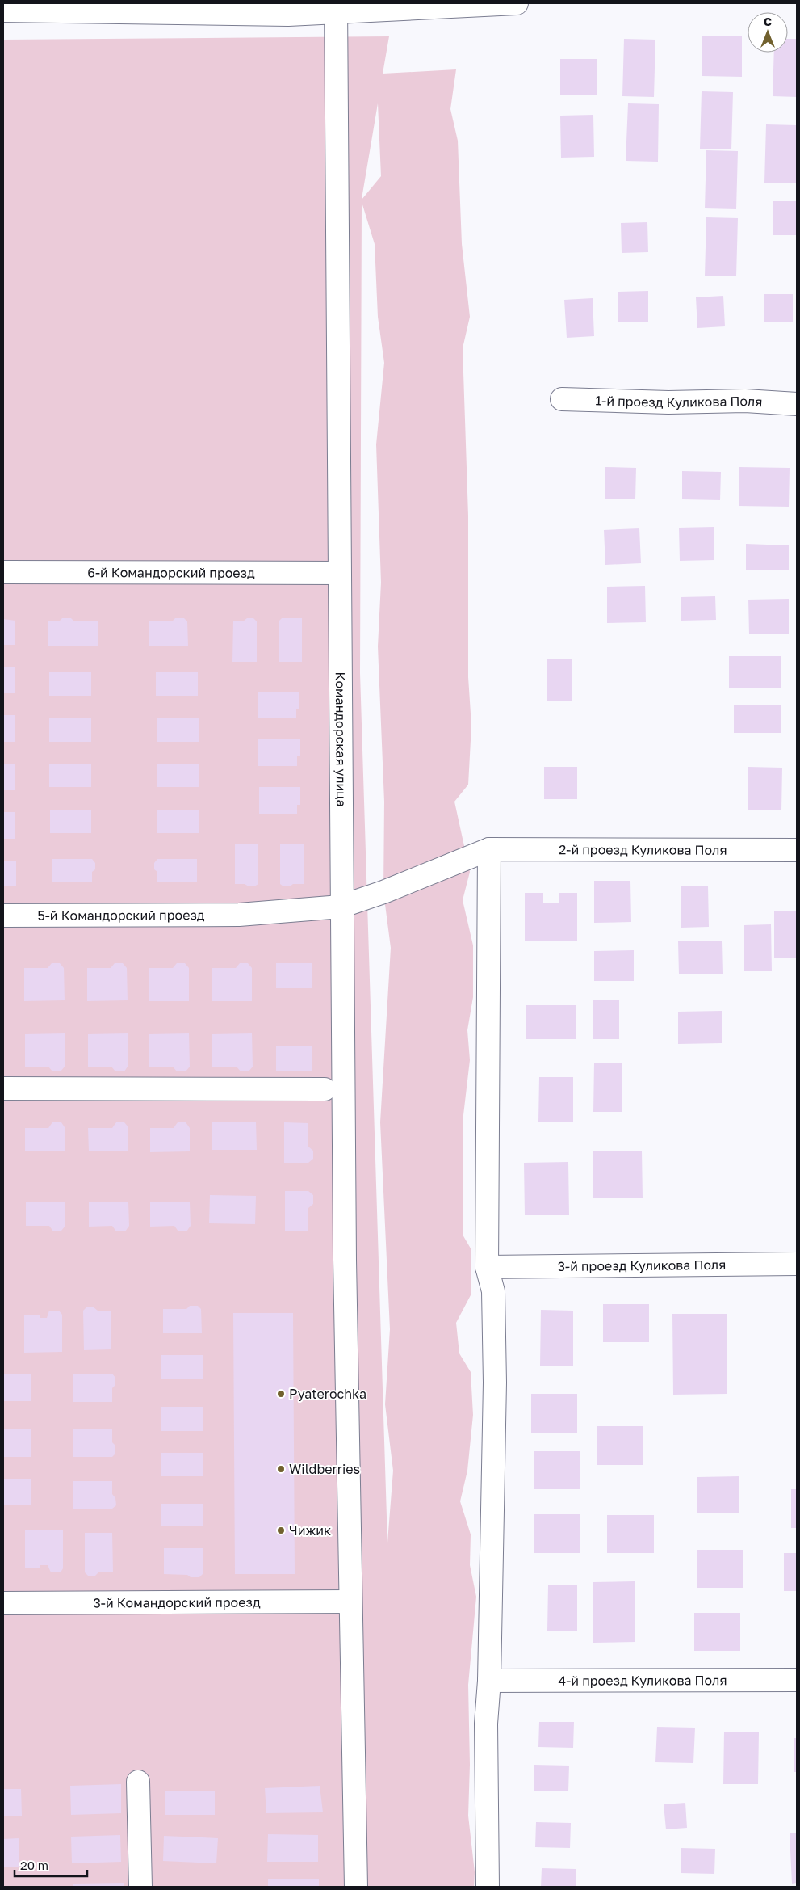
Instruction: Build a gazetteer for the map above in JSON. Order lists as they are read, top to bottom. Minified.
{"streets":{"street":["1-й проезд Куликова Поля","6-й Командорский проезд","Командорская улица","2-й проезд Куликова Поля","5-й Командорский проезд","3-й проезд Куликова Поля","3-й Командорский проезд","4-й проезд Куликова Поля"]},"crossings":[["6-й Командорский проезд","Командорская улица"],["Командорская улица","5-й Командорский проезд"],["Командорская улица","3-й Командорский проезд"],["2-й проезд Куликова Поля","5-й Командорский проезд"]],"places":["Pyaterochka","Wildberries","Чижик"],"scale_bar":"20 m","north":"top"}
